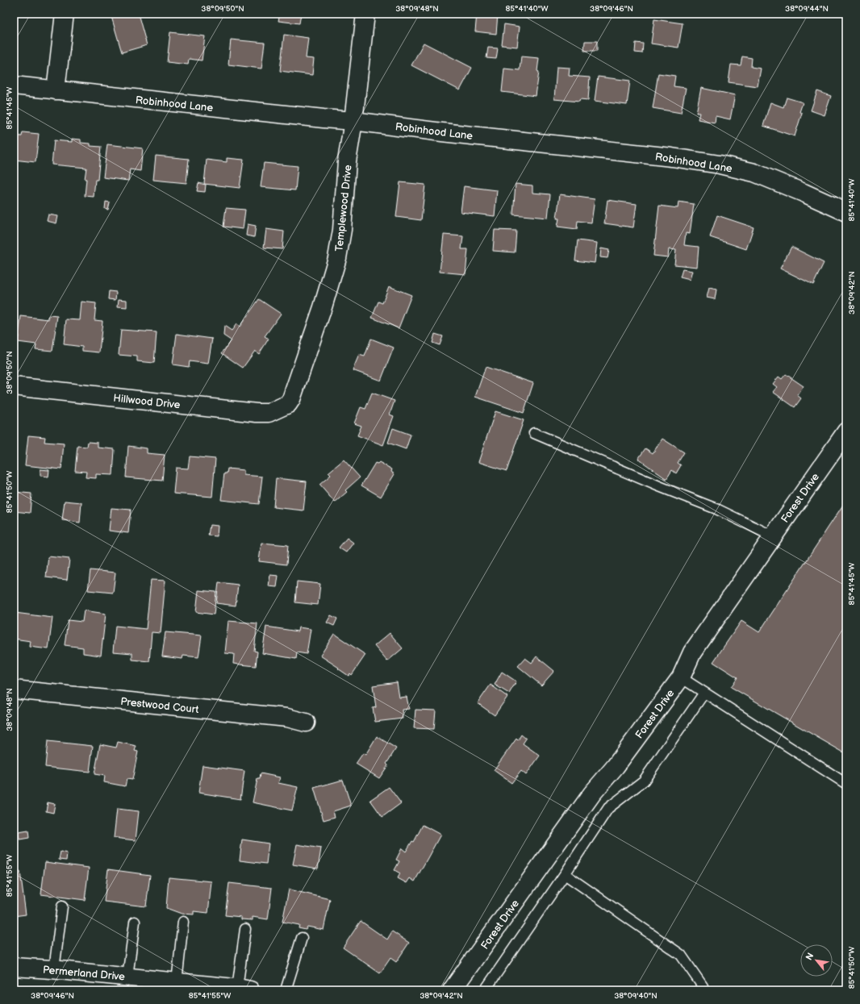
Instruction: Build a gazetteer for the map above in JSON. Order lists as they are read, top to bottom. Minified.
{"streets":{"street":["Robinhood Lane","Templewood Drive","Hillwood Drive","Forest Drive","Prestwood Court","Permerland Drive"]},"crossings":[["Robinhood Lane","Templewood Drive"],["Templewood Drive","Hillwood Drive"]],"north":"top left","coordinates":["38°09'50\"N","38°09'48\"N","85°41'40\"W","38°09'46\"N","38°09'44\"N","85°41'45\"W","38°09'42\"N","85°41'50\"W","85°41'55\"W","38°09'40\"N"]}
